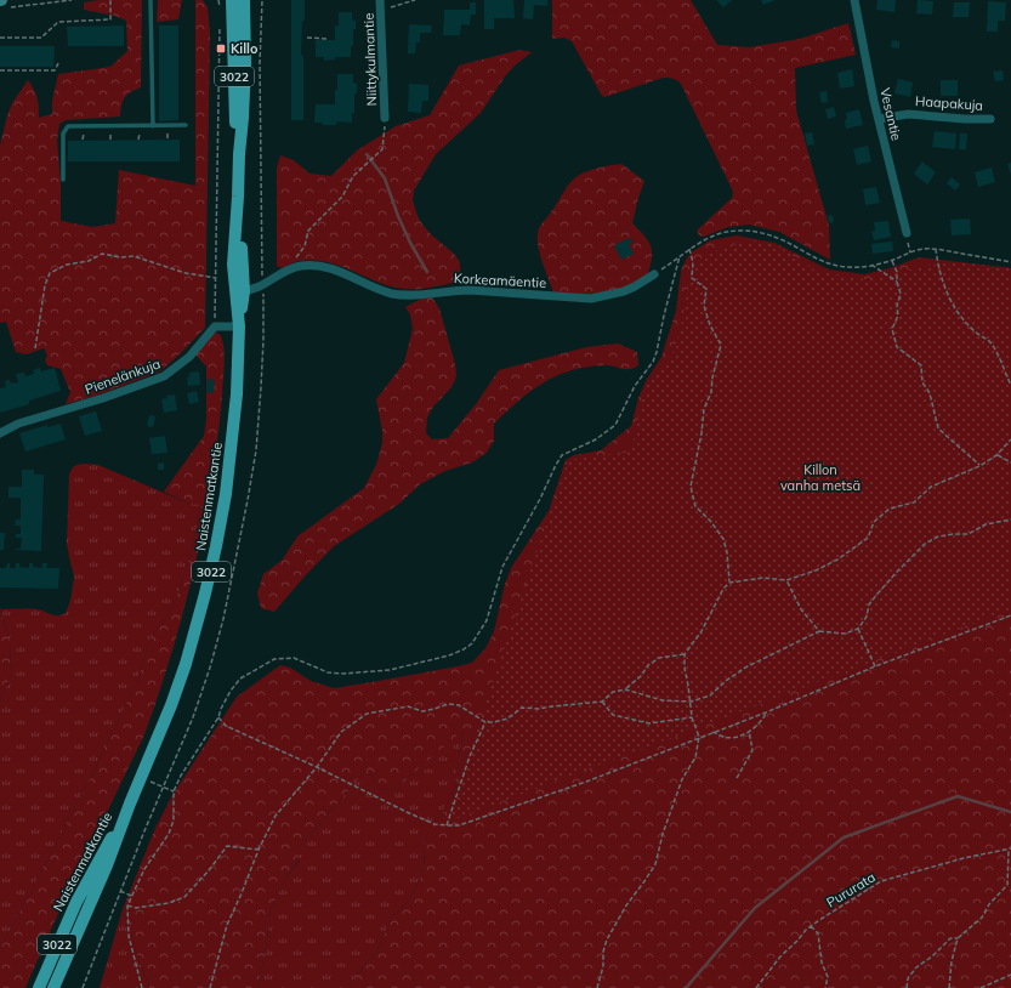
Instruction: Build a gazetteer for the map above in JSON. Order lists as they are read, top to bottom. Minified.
{"streets":{"main road":["3022","Naistenmatkantie"],"street":["Niittykulmantie","Haapakuja","Vesantie","Korkeamäentie","Pienelänkuja"],"path":["Pururata"]},"crossings":[["Haapakuja","Vesantie"],["Korkeamäentie","Naistenmatkantie"]],"parks":["Killon vanha metsä"],"places":{"transit":["Killo"]}}
